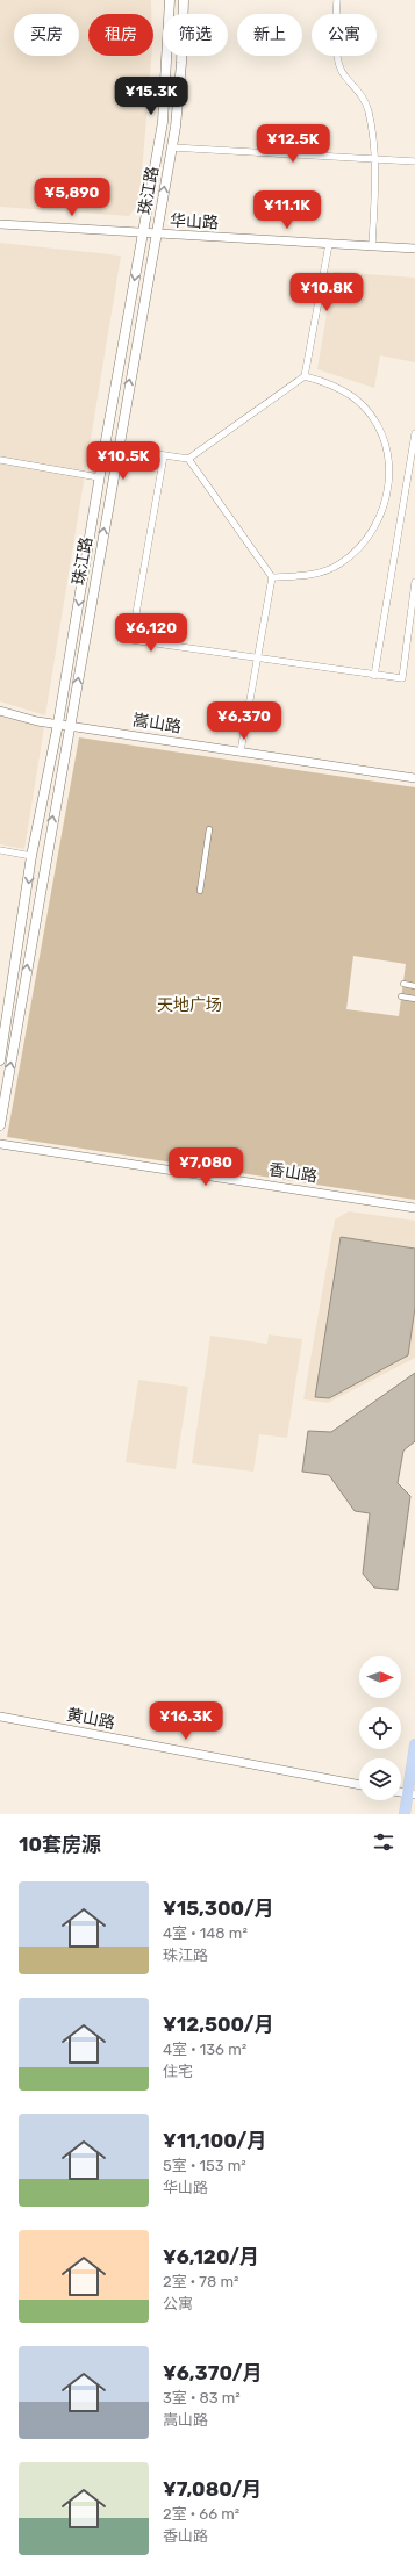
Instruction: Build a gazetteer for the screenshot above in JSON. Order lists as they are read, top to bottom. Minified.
{"streets":{"main road":["珠江路"],"street":["华山路","嵩山路","香山路","黄山路"]},"crossings":[["珠江路","华山路"],["珠江路","嵩山路"]],"parks":["天地广场"],"north":"right","page":{"chip":["买房","租房","筛选","新上","公寓"],"price":["¥15.3K","¥12.5K","¥5,890","¥11.1K","¥10.8K","¥10.5K","¥6,120","¥6,370","¥7,080","¥16.3K"],"heading":"10套房源","list":[{"name":"¥15,300/月","note":"4室 · 148 m² · 珠江路"},{"name":"¥12,500/月","note":"4室 · 136 m² · 住宅"},{"name":"¥11,100/月","note":"5室 · 153 m² · 华山路"},{"name":"¥6,120/月","note":"2室 · 78 m² · 公寓"},{"name":"¥6,370/月","note":"3室 · 83 m² · 嵩山路"},{"name":"¥7,080/月","note":"2室 · 66 m² · 香山路"}]}}
